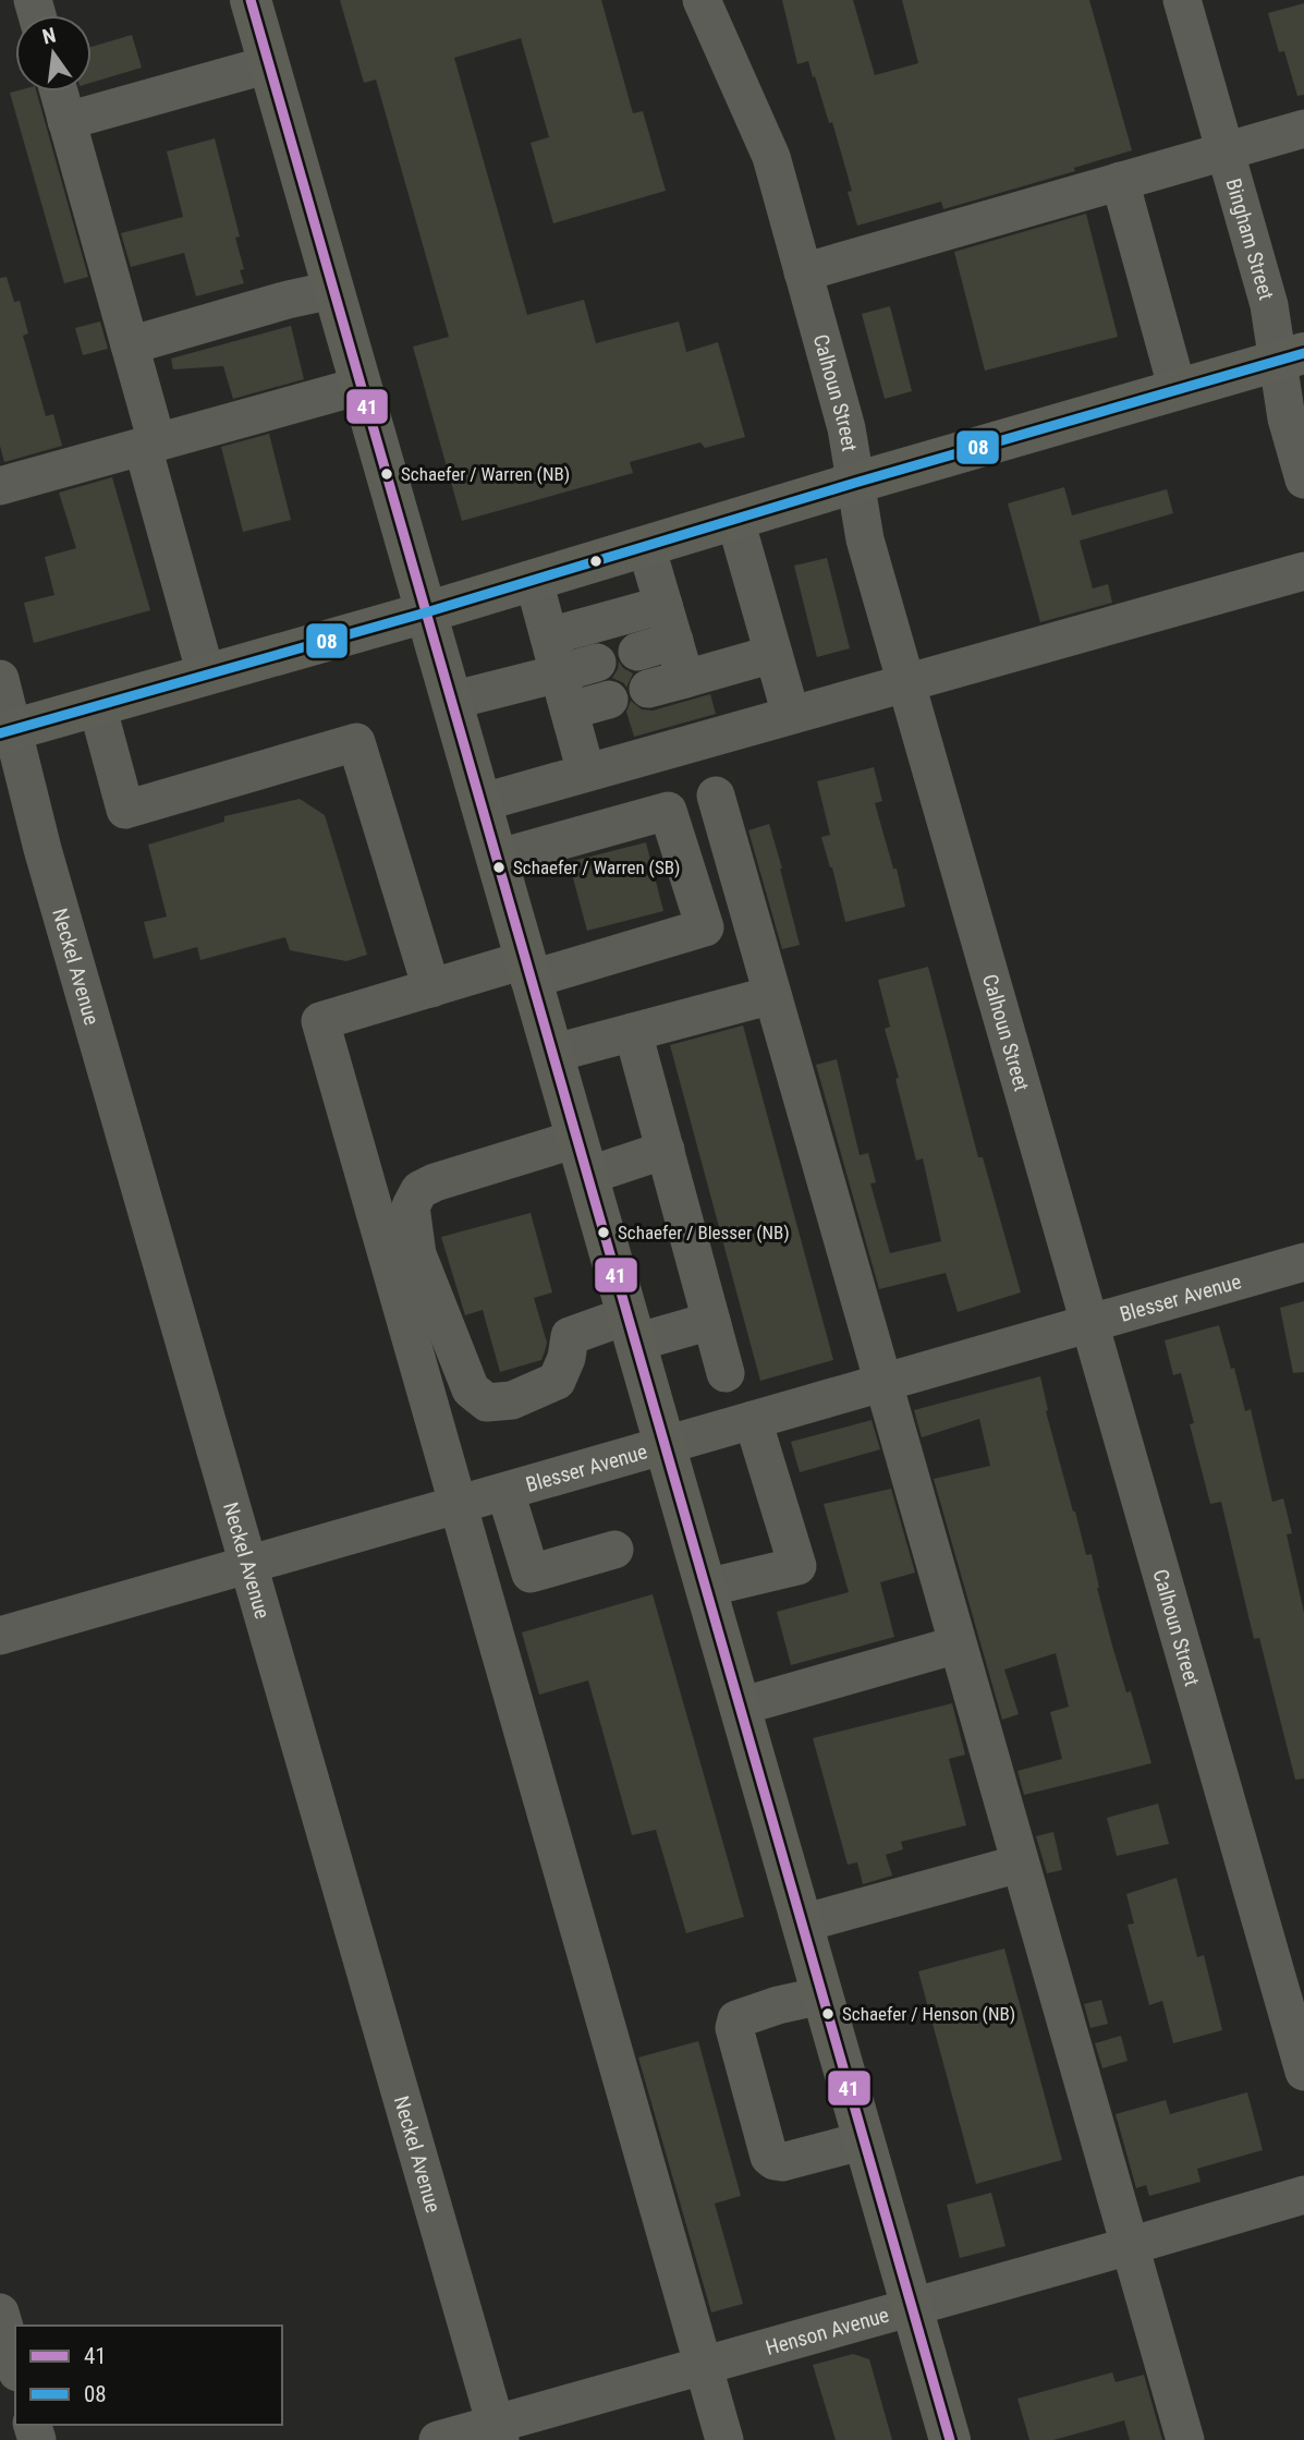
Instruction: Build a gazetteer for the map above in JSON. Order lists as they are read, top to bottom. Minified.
{"streets":{"street":["Bingham Street","Calhoun Street","Neckel Avenue","Blesser Avenue","Henson Avenue"]},"crossings":[["Calhoun Street","Blesser Avenue"],["Neckel Avenue","Blesser Avenue"],["Neckel Avenue","Henson Avenue"]],"places":["Schaefer / Warren (NB)","Schaefer / Warren (SB)","Schaefer / Blesser (NB)","Schaefer / Henson (NB)"],"lines":["transit line 41","transit line 08"],"legend":["41","08"],"north":"top"}
